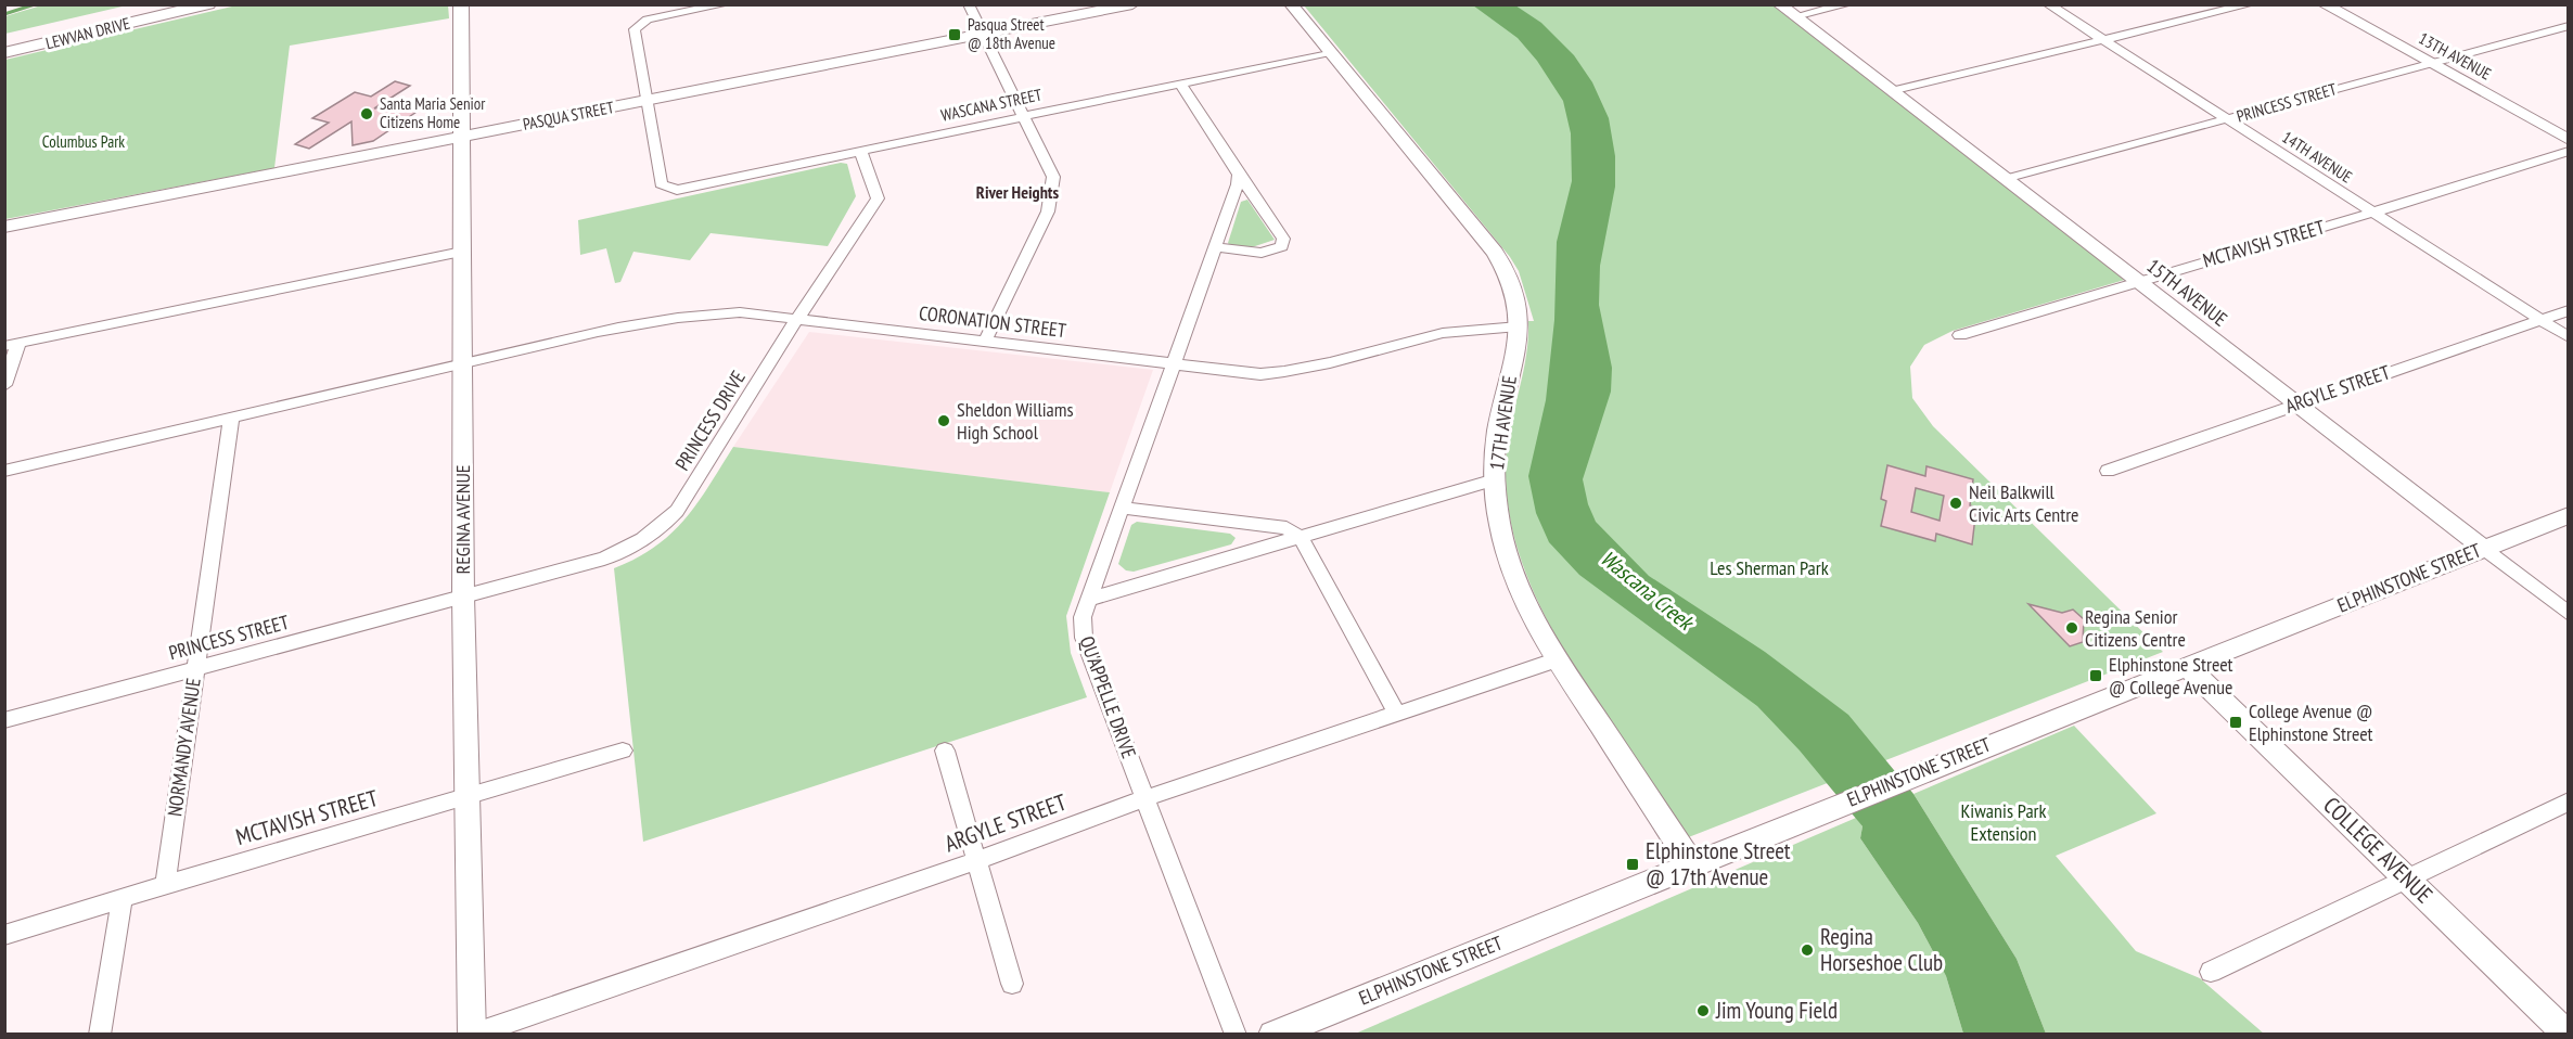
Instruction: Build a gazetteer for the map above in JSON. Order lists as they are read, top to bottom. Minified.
{"streets":{"main road":["LEWVAN DRIVE"],"street":["13TH AVENUE","PRINCESS STREET","WASCANA STREET","PASQUA STREET","14TH AVENUE","MCTAVISH STREET","15TH AVENUE","CORONATION STREET","ARGYLE STREET","PRINCESS DRIVE","17TH AVENUE","REGINA AVENUE","ELPHINSTONE STREET","QU'APPELLE DRIVE","NORMANDY AVENUE","COLLEGE AVENUE"]},"crossings":[["13TH AVENUE","PRINCESS STREET"],["PRINCESS STREET","14TH AVENUE"],["PRINCESS STREET","15TH AVENUE"],["PRINCESS STREET","PRINCESS DRIVE"],["PRINCESS STREET","REGINA AVENUE"],["PRINCESS STREET","NORMANDY AVENUE"],["WASCANA STREET","PASQUA STREET"],["WASCANA STREET","PRINCESS DRIVE"],["WASCANA STREET","17TH AVENUE"],["PASQUA STREET","REGINA AVENUE"],["14TH AVENUE","MCTAVISH STREET"],["14TH AVENUE","ARGYLE STREET"],["MCTAVISH STREET","15TH AVENUE"],["MCTAVISH STREET","REGINA AVENUE"],["MCTAVISH STREET","NORMANDY AVENUE"],["15TH AVENUE","ARGYLE STREET"],["15TH AVENUE","ELPHINSTONE STREET"],["CORONATION STREET","PRINCESS DRIVE"],["CORONATION STREET","17TH AVENUE"],["CORONATION STREET","REGINA AVENUE"],["CORONATION STREET","QU'APPELLE DRIVE"],["CORONATION STREET","NORMANDY AVENUE"],["ARGYLE STREET","17TH AVENUE"],["ARGYLE STREET","REGINA AVENUE"],["ARGYLE STREET","QU'APPELLE DRIVE"],["PRINCESS DRIVE","REGINA AVENUE"],["17TH AVENUE","ELPHINSTONE STREET"],["ELPHINSTONE STREET","COLLEGE AVENUE"]],"districts":["River Heights"],"water":["Wascana Creek"],"parks":["Columbus Park","Les Sherman Park","Kiwanis Park Extension"],"places":{"transit":["Pasqua Street @ 18th Avenue","Elphinstone Street @ College Avenue","College Avenue @ Elphinstone Street","Elphinstone Street @ 17th Avenue"],"other":["Santa Maria Senior Citizens Home","Sheldon Williams High School","Neil Balkwill Civic Arts Centre","Regina Senior Citizens Centre","Regina Horseshoe Club","Jim Young Field"]}}
